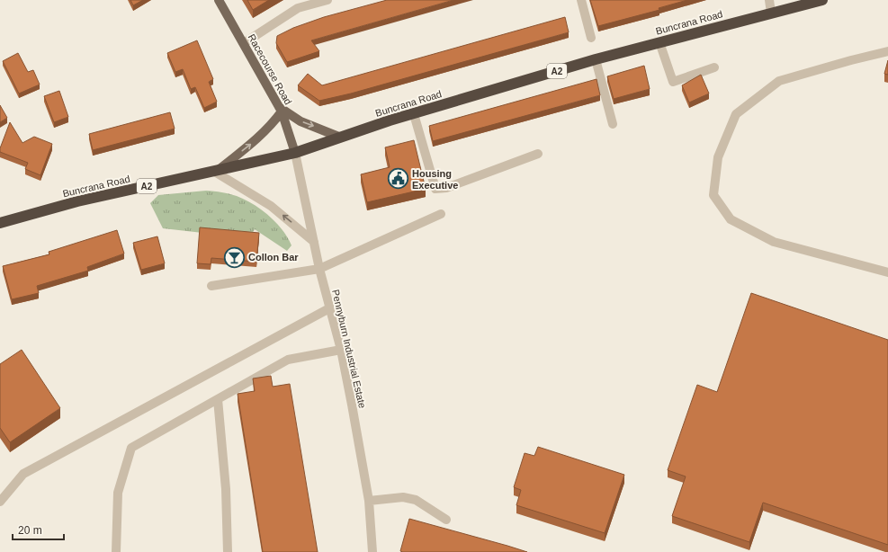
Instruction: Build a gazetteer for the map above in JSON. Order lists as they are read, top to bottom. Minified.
{"streets":{"highway":["Buncrana Road","A2"],"main road":["Racecourse Road"],"street":["Pennyburn Industrial Estate"]},"crossings":[["Buncrana Road","Racecourse Road"],["Buncrana Road","Pennyburn Industrial Estate"],["Racecourse Road","Pennyburn Industrial Estate"]],"places":{"public building":["Housing Executive"],"bar":["Collon Bar"]},"scale_bar":"20 m"}
